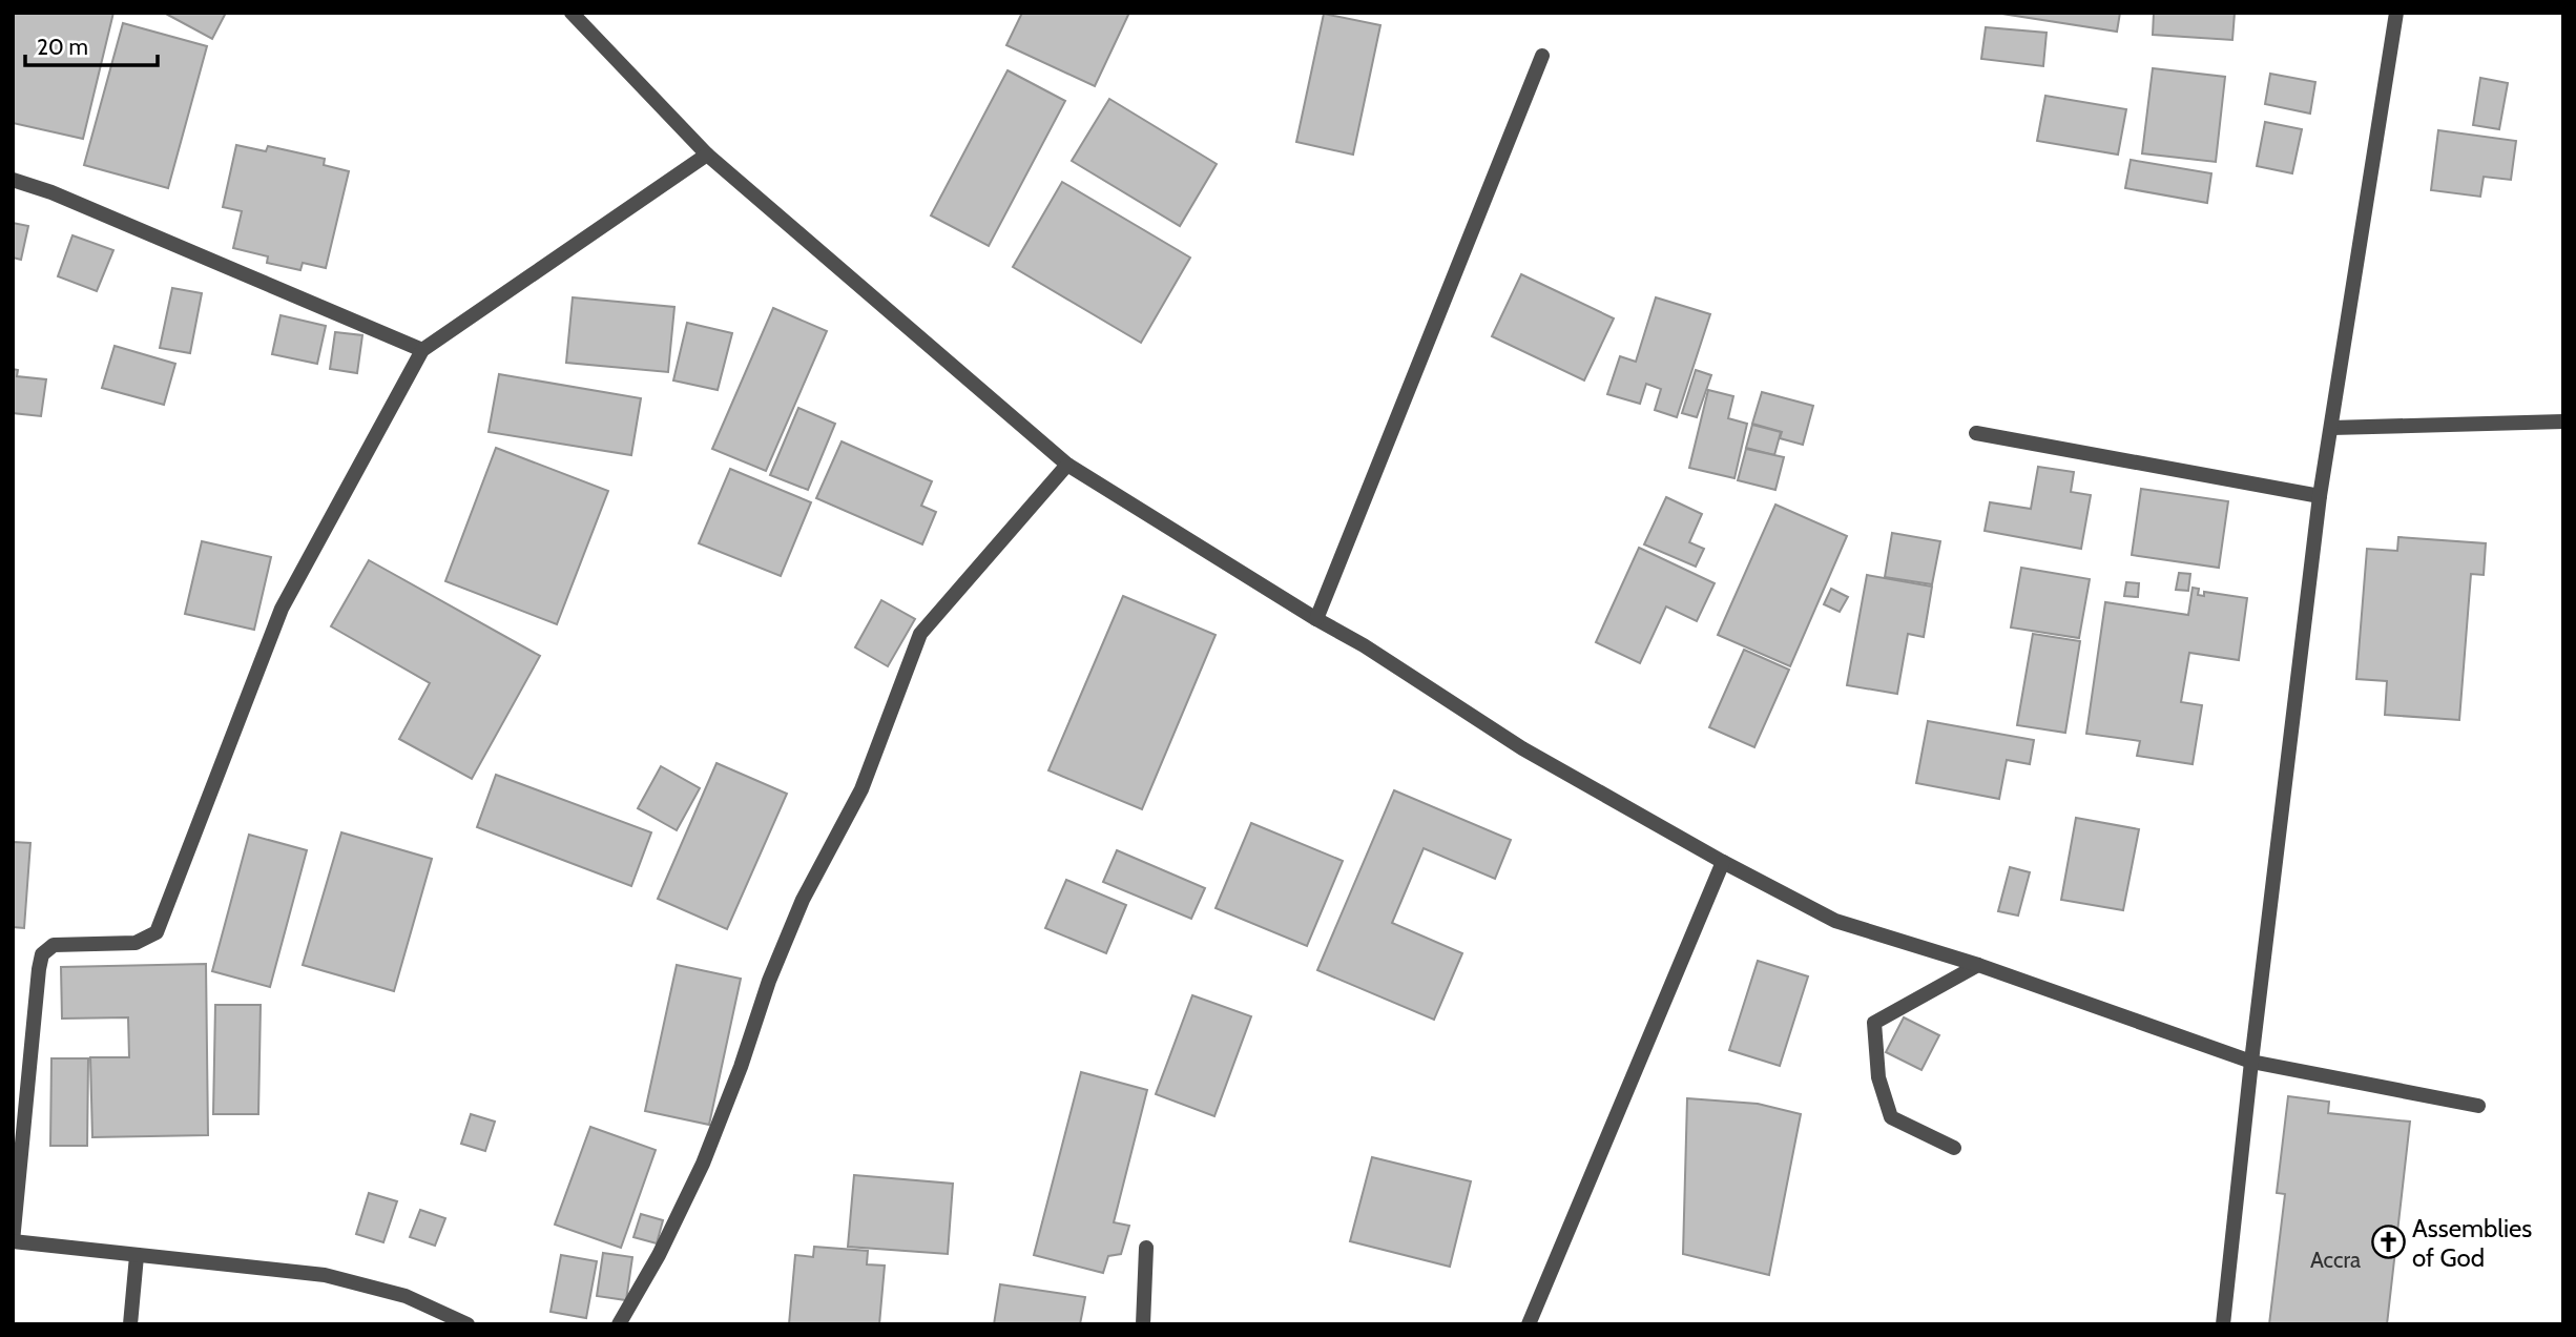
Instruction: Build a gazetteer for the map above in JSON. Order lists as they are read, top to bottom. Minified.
{"places":{"church":["Assemblies of God"]},"house_numbers":["Accra"],"scale_bar":"20 m"}
